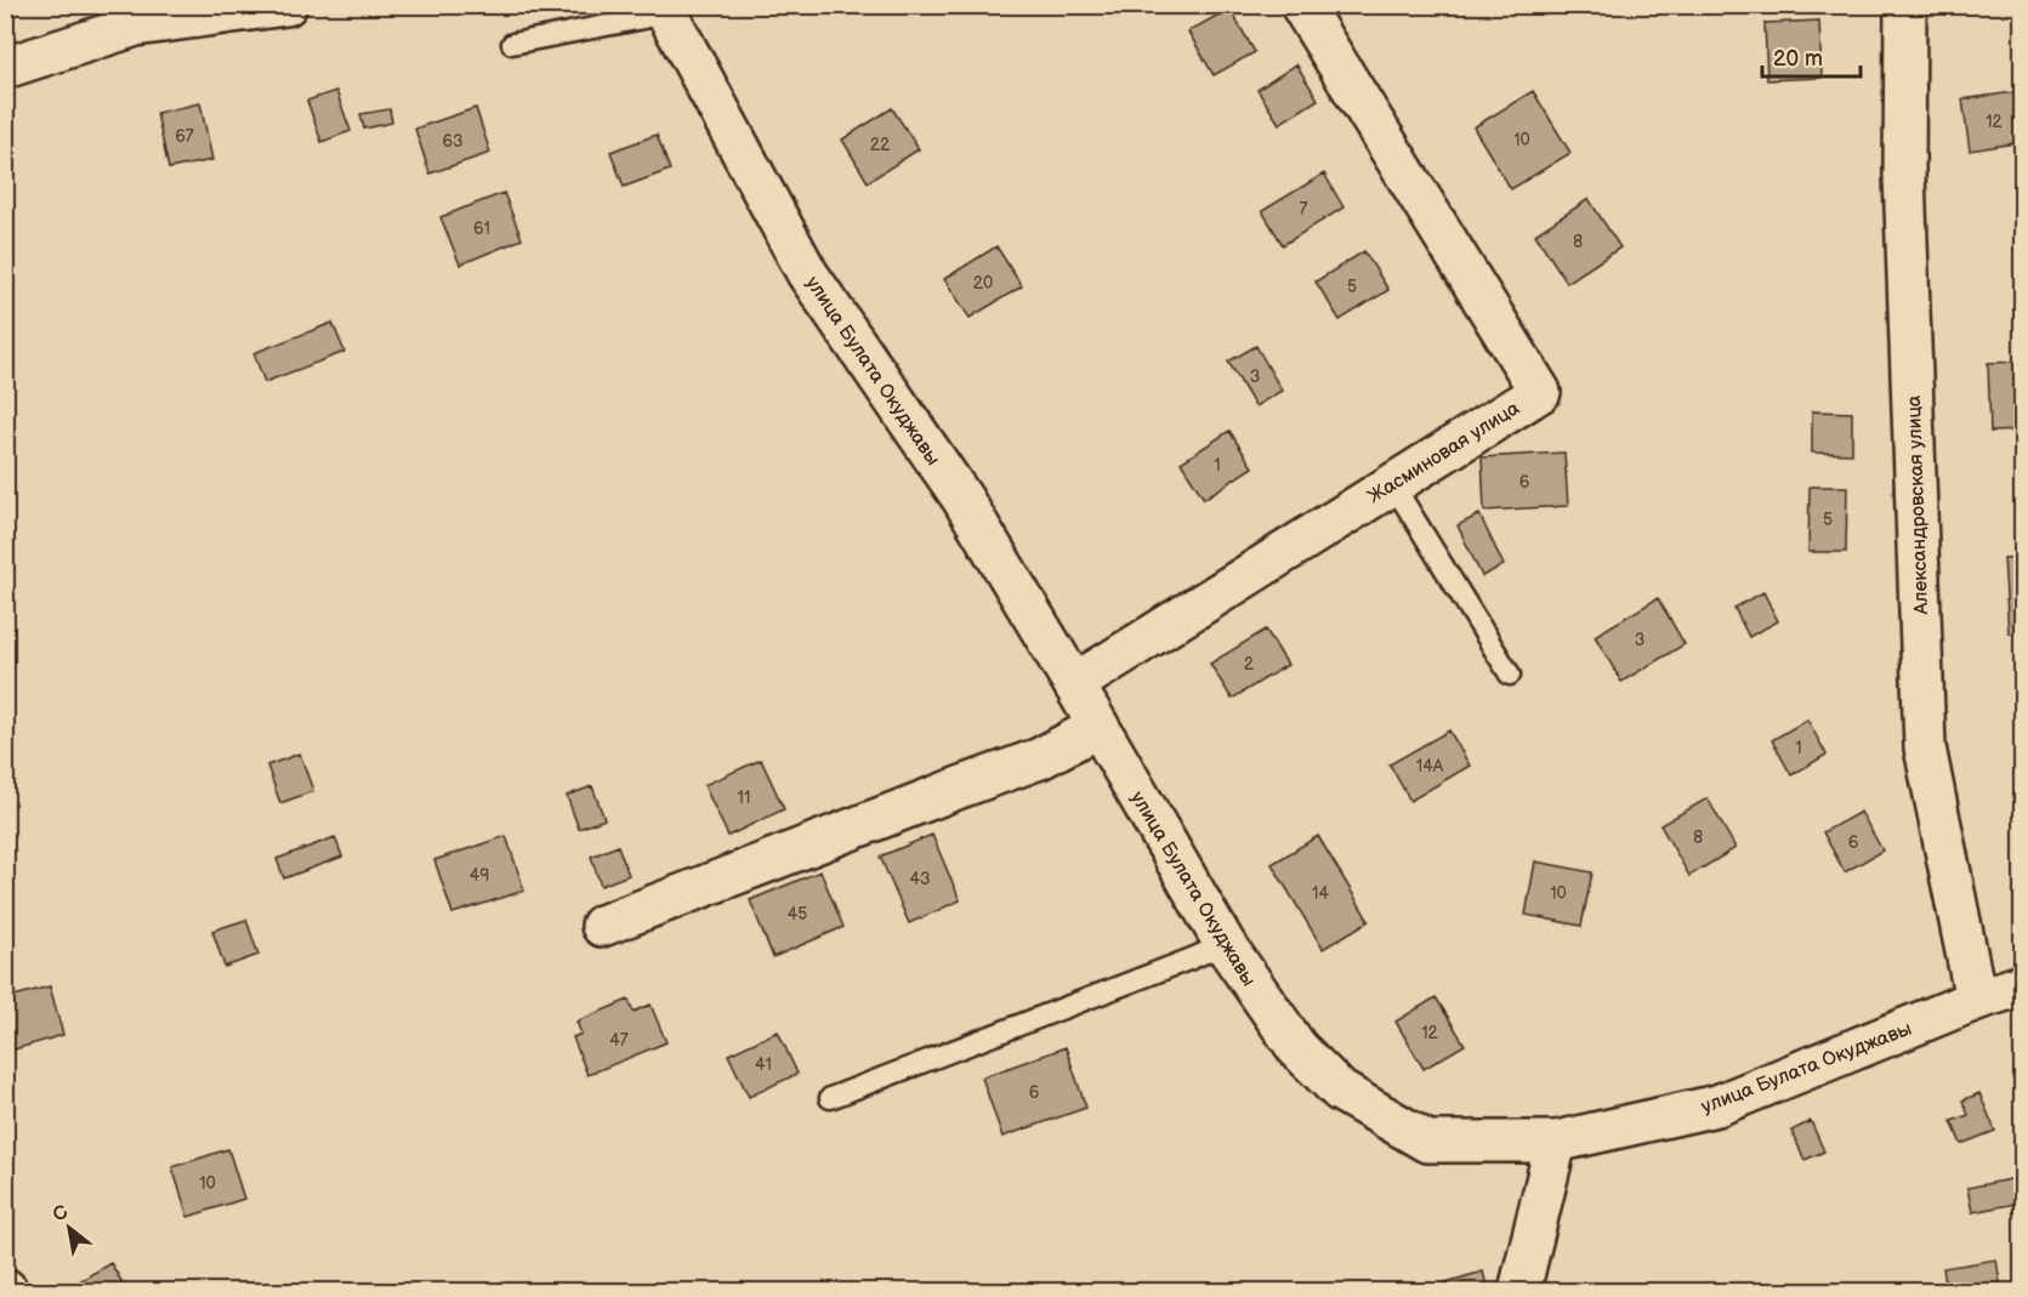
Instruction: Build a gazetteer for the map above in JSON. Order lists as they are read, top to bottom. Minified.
{"streets":{"street":["улица Булата Окуджавы","Жасминовая улица","Александровская улица"]},"crossings":[["улица Булата Окуджавы","Жасминовая улица"],["улица Булата Окуджавы","Александровская улица"]],"house_numbers":["12","67","10","63","22","7","61","8","20","5","3","1","6","5","3","2","1","14А","11","8","6","49","43","14","10","45","12","47","41","6","10"],"scale_bar":"20 m","north":"top left"}
